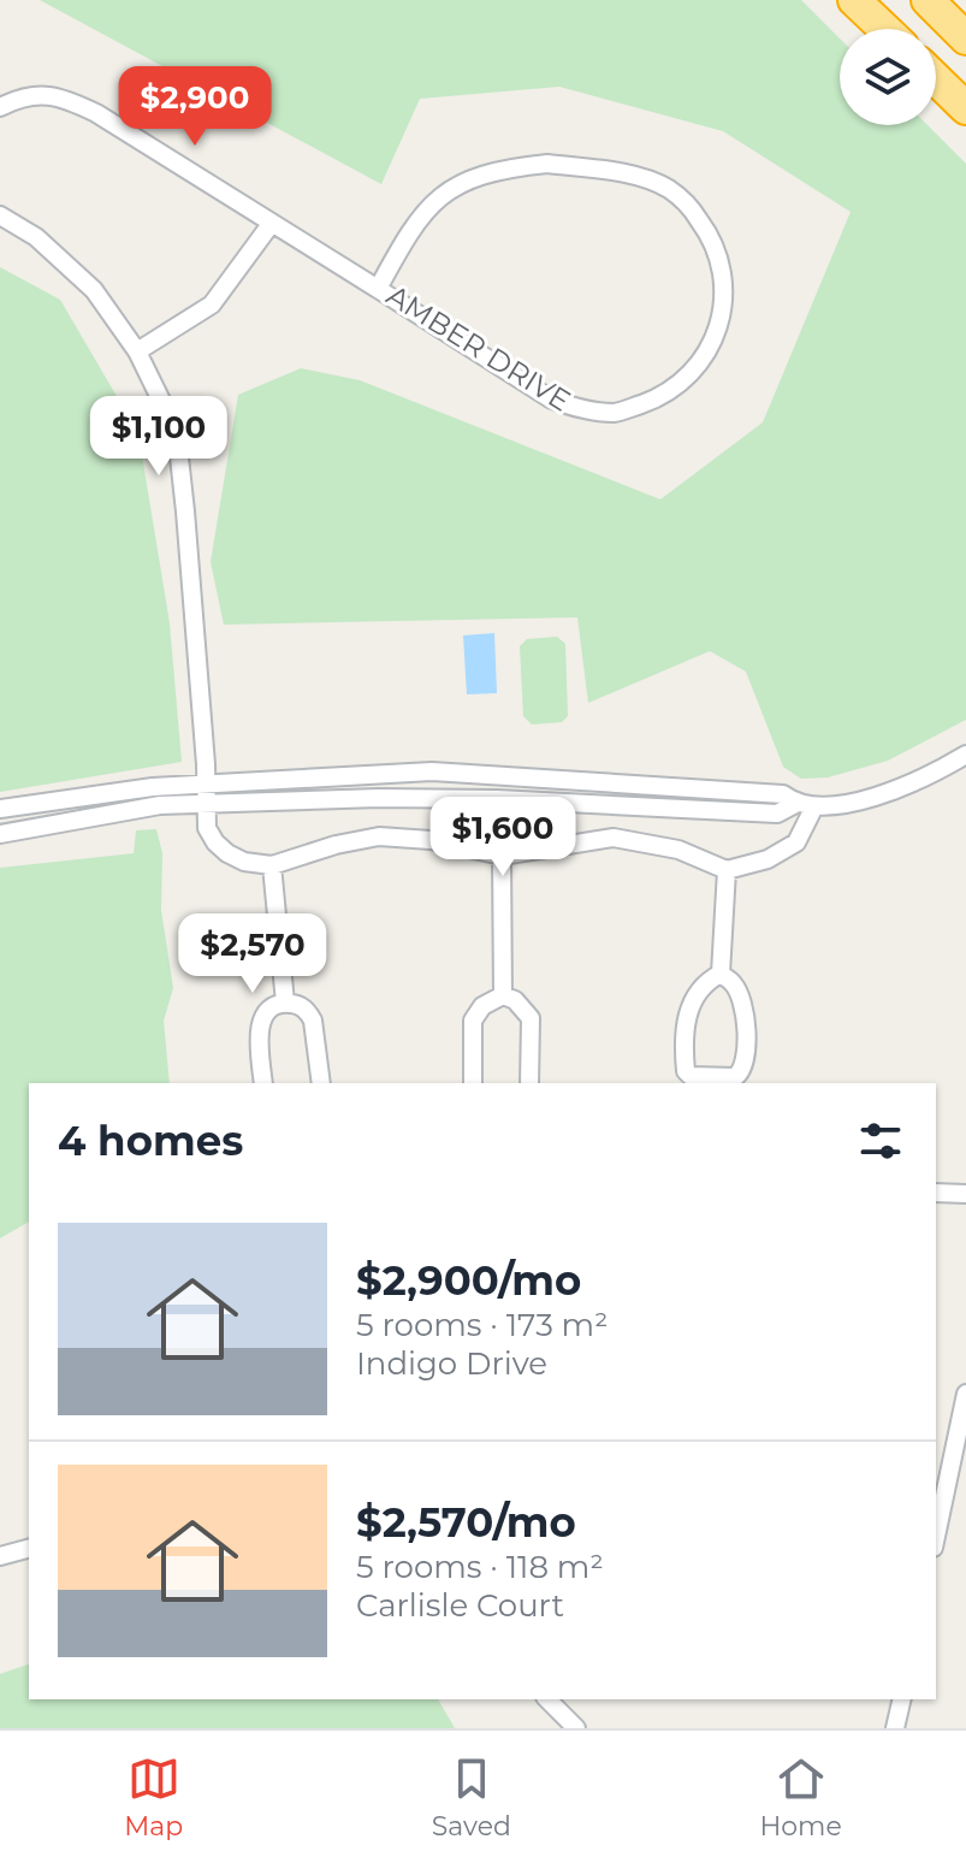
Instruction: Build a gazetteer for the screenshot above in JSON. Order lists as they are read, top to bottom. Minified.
{"streets":{"street":["AMBER DRIVE"]},"page":{"price":["$2,900","$1,100","$1,600","$2,570"],"heading":"4 homes","list":[{"name":"$2,900/mo","note":"5 rooms · 173 m² · Indigo Drive"},{"name":"$2,570/mo","note":"5 rooms · 118 m² · Carlisle Court"}],"tabs":["Map","Saved","Home"]}}
